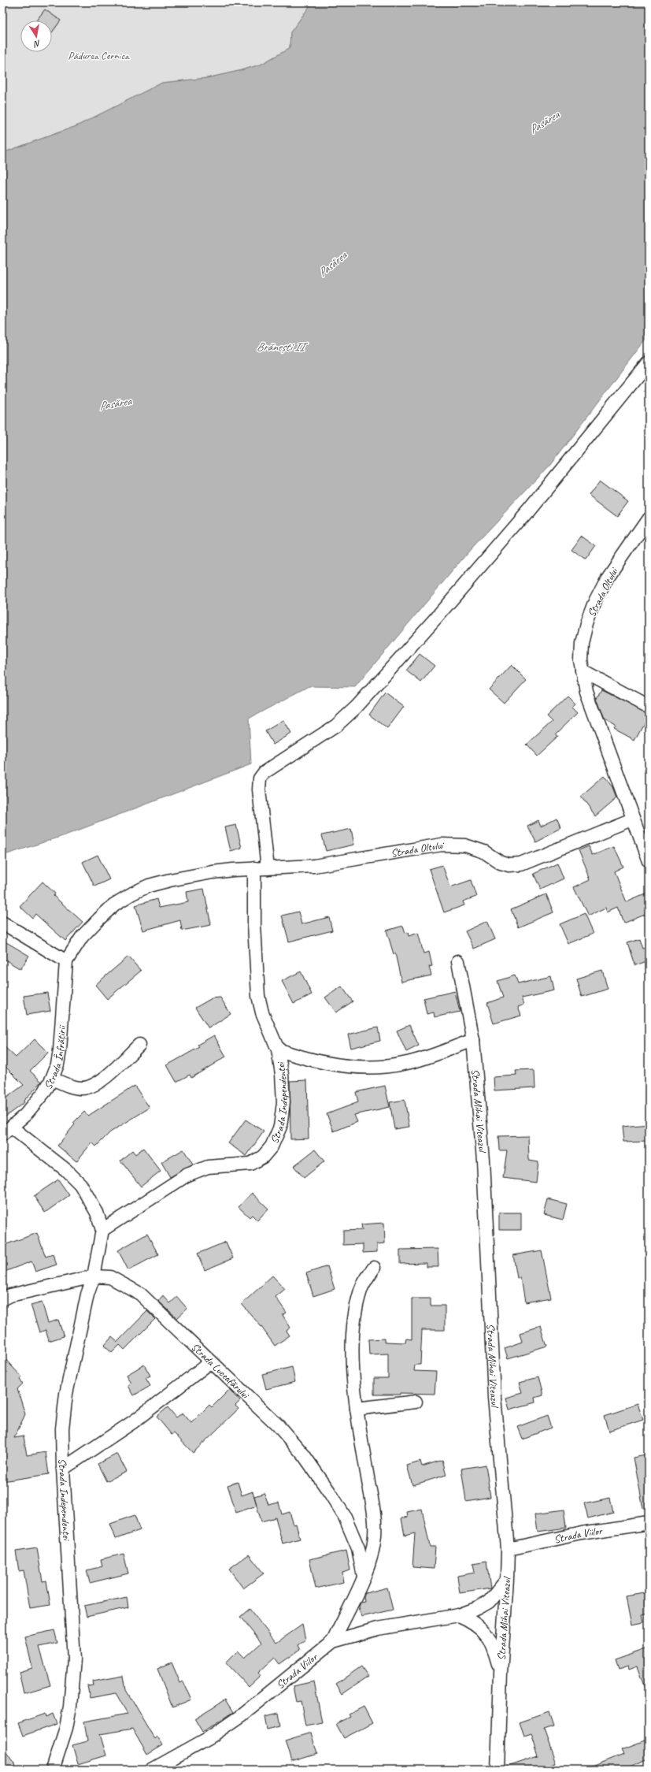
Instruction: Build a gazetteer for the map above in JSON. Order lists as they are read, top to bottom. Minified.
{"streets":{"street":["Strada Oltului","Strada Înfrățirii","Strada Independenței","Strada Mihai Viteazul","Strada Luceafărului","Strada Viilor"]},"crossings":[["Strada Oltului","Strada Înfrățirii"],["Strada Oltului","Strada Independenței"],["Strada Înfrățirii","Strada Independenței"],["Strada Independenței","Strada Luceafărului"],["Strada Mihai Viteazul","Strada Viilor"]],"water":["Pasărea","Brănești II"],"parks":["Pădurea Cernica"],"north":"bottom"}
